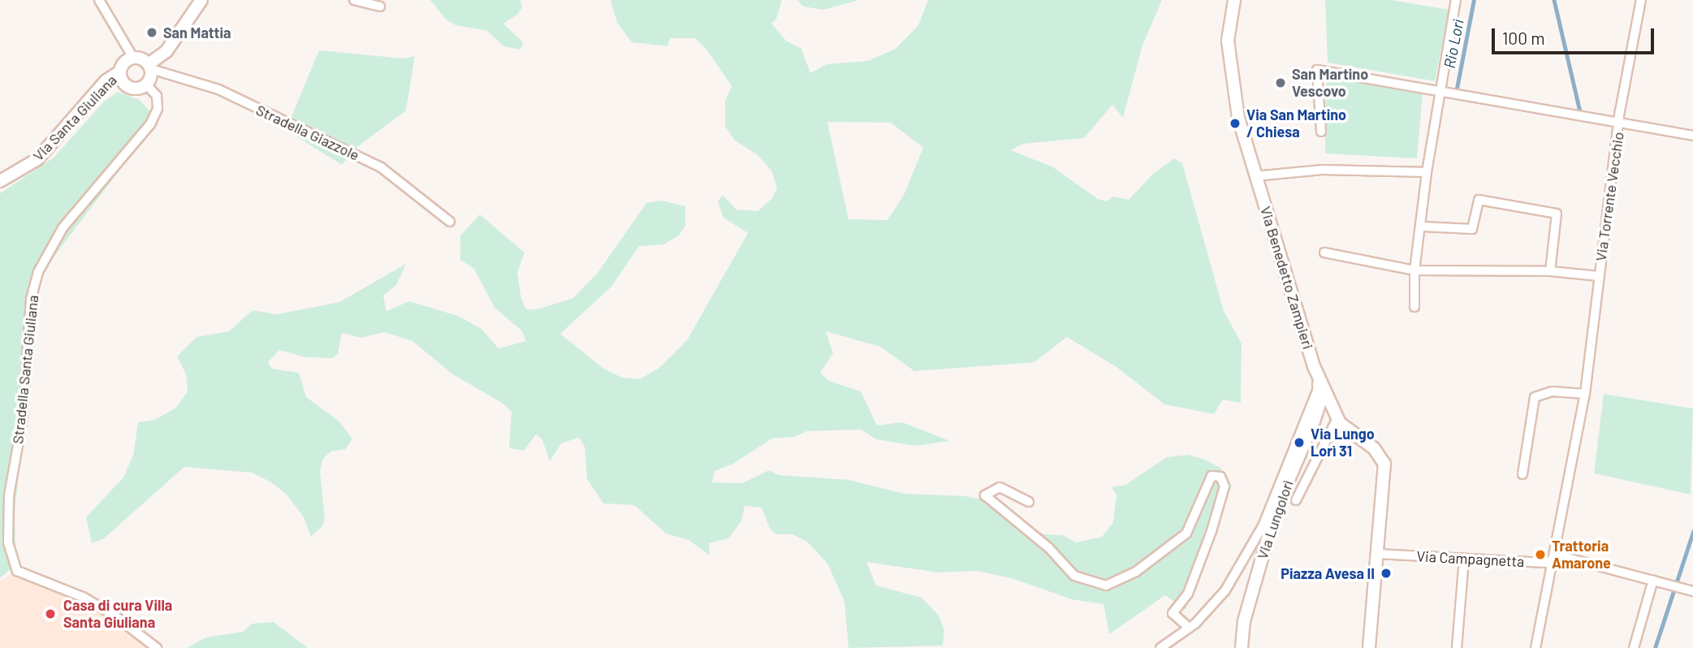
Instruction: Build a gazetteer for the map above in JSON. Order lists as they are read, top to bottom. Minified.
{"streets":{"street":["Via Santa Giuliana","Stradella Giazzole","Via Torrente Vecchio","Via Benedetto Zampieri","Stradella Santa Giuliana","Via Lungolorì","Via Campagnetta"]},"crossings":[["Via Santa Giuliana","Stradella Giazzole"],["Via Santa Giuliana","Stradella Santa Giuliana"],["Stradella Giazzole","Stradella Santa Giuliana"],["Via Torrente Vecchio","Via Campagnetta"],["Via Benedetto Zampieri","Via Lungolorì"],["Via Benedetto Zampieri","Via Campagnetta"]],"water":["Rio Lorì"],"places":["San Mattia","San Martino Vescovo","Via San Martino / Chiesa","Via Lungo Lorì 31","Trattoria Amarone","Piazza Avesa II","Casa di cura Villa Santa Giuliana"],"scale_bar":"100 m"}
